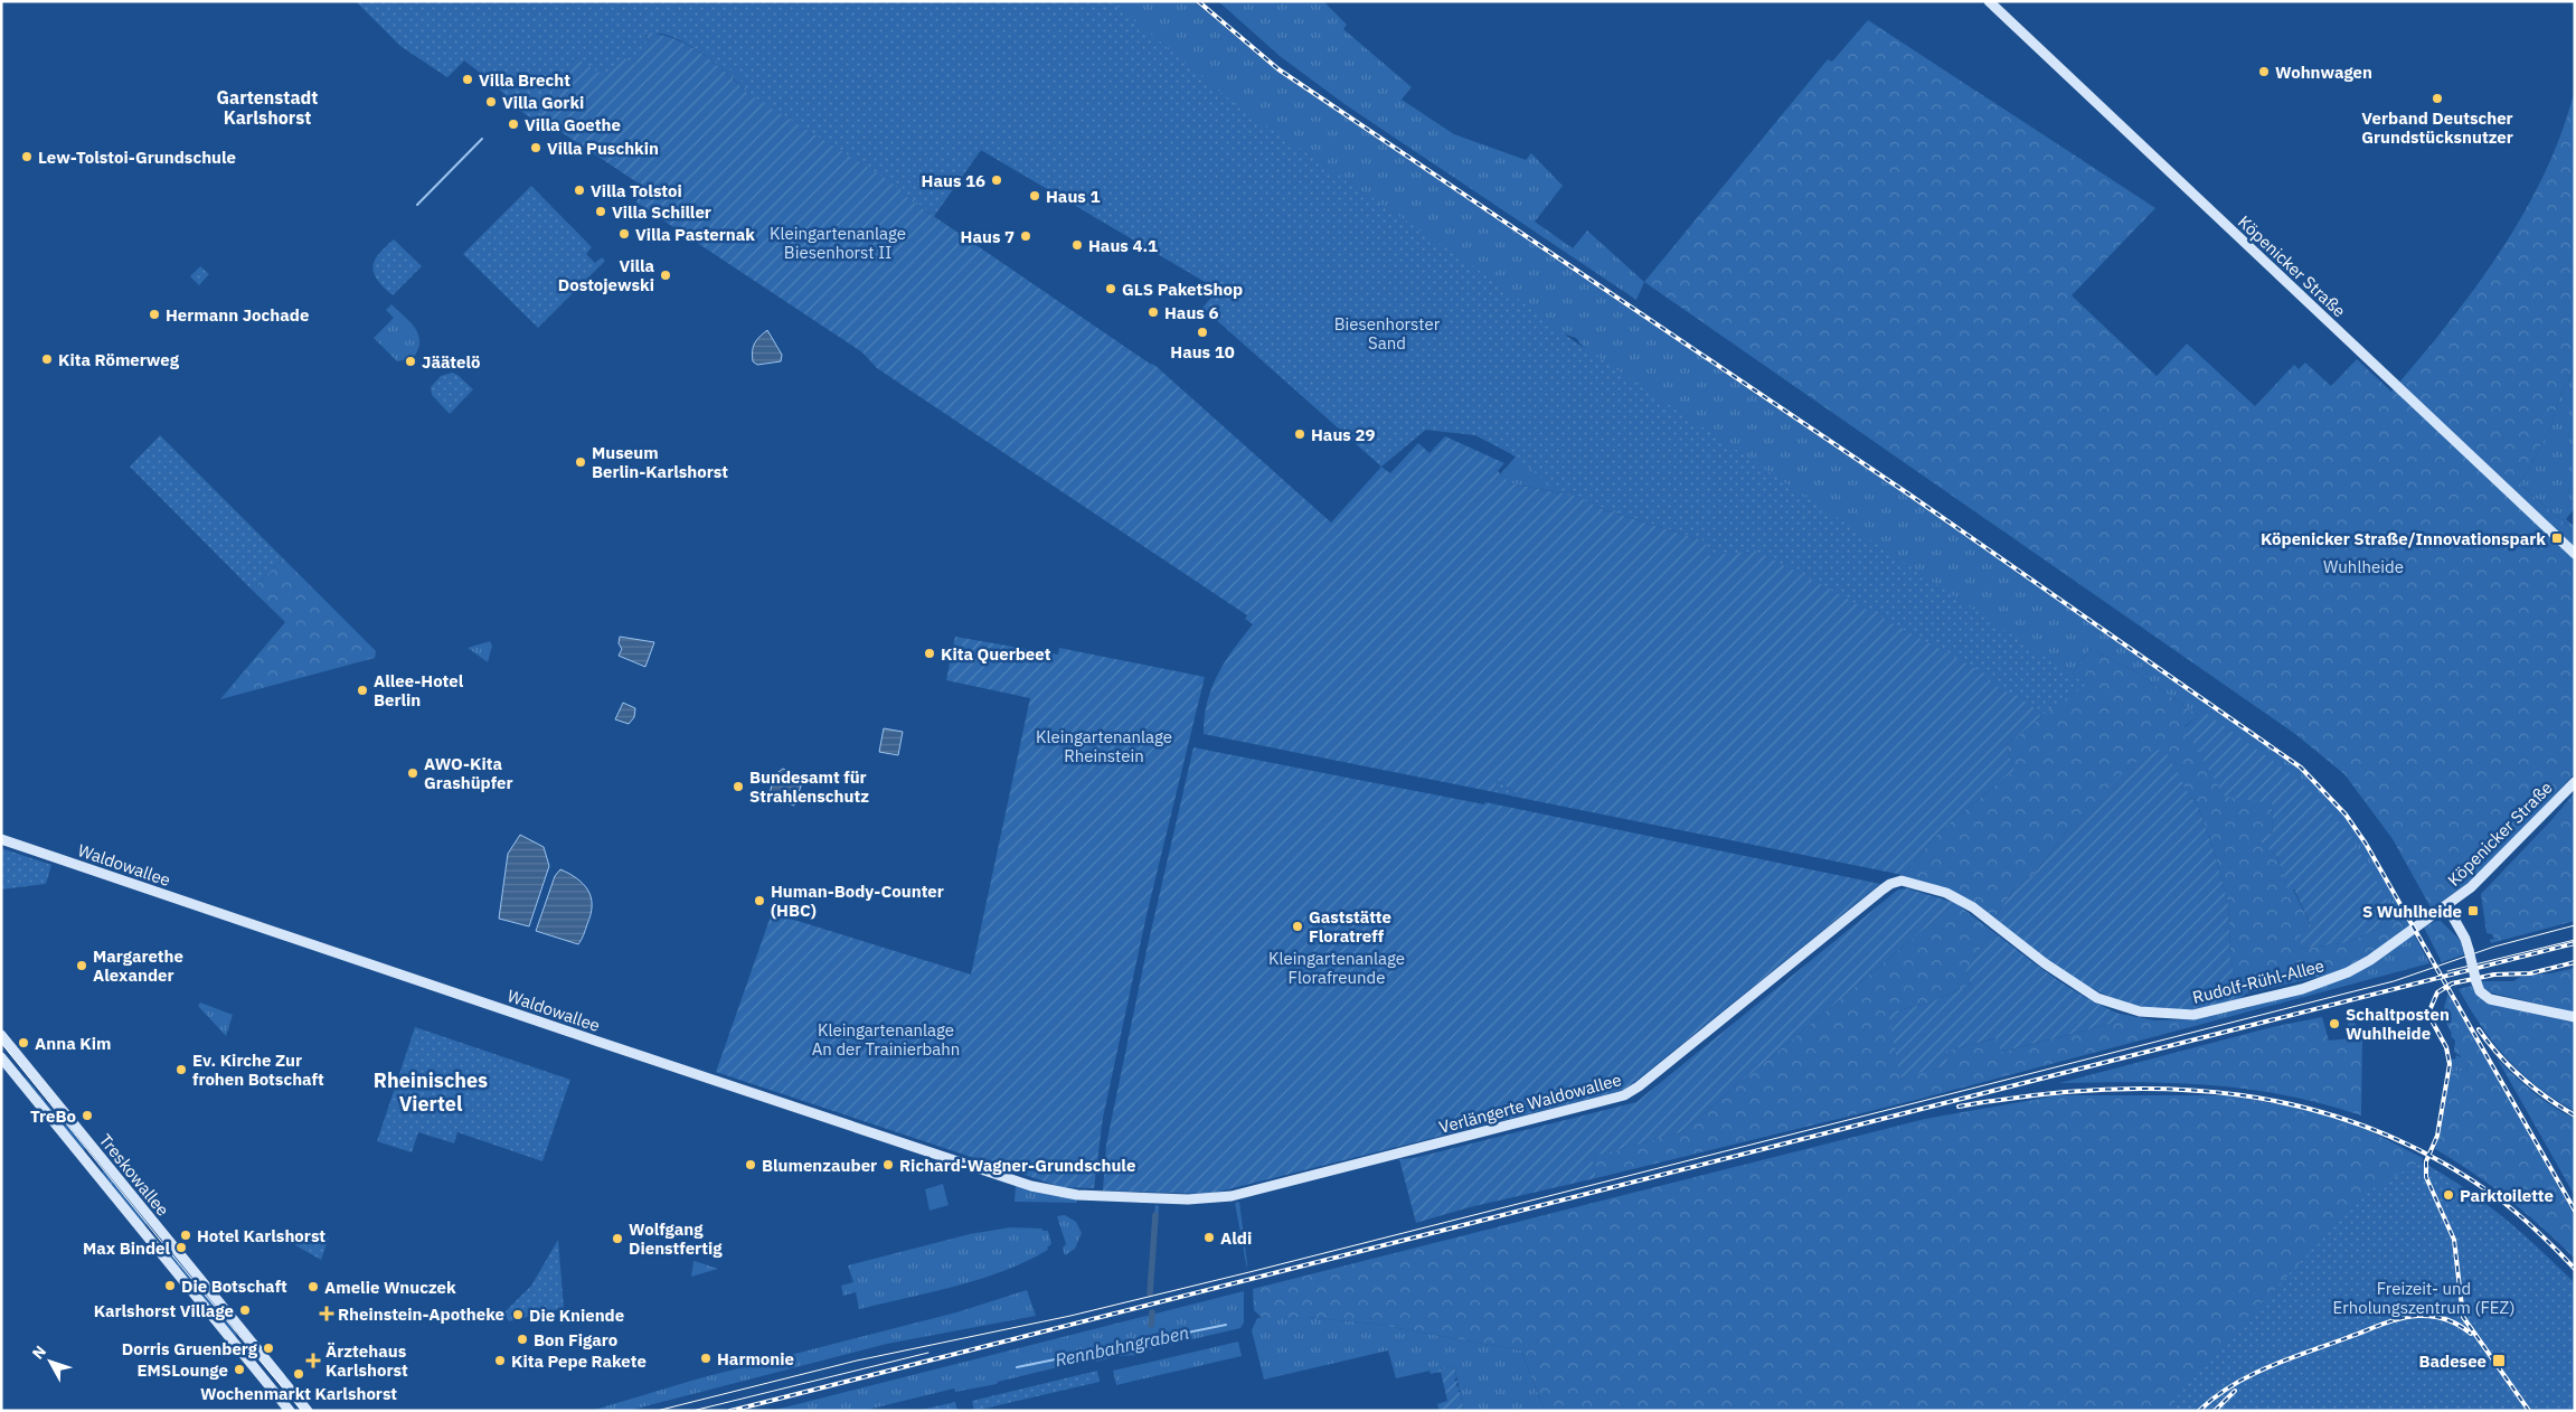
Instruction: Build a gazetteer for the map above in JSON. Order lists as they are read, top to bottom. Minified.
{"streets":{"street":["Köpenicker Straße","Waldowallee","Rudolf-Rühl-Allee","Verlängerte Waldowallee","Treskowallee"]},"crossings":[["Köpenicker Straße","Rudolf-Rühl-Allee"],["Waldowallee","Verlängerte Waldowallee"],["Rudolf-Rühl-Allee","Verlängerte Waldowallee"]],"districts":["Gartenstadt Karlshorst","Rheinisches Viertel"],"water":["Rennbahngraben"],"parks":["Kleingartenanlage Biesenhorst II","Biesenhorster Sand","Wuhlheide","Kleingartenanlage Rheinstein","Kleingartenanlage Florafreunde","Kleingartenanlage An der Trainierbahn","Freizeit- und Erholungszentrum (FEZ)"],"places":{"other":["Wohnwagen","Villa Brecht","Verband Deutscher Grundstücksnutzer","Villa Gorki","Villa Goethe","Villa Puschkin","Lew-Tolstoi-Grundschule","Haus 16","Villa Tolstoi","Haus 1","Villa Schiller","Villa Pasternak","Haus 7","Haus 4.1","Villa Dostojewski","GLS PaketShop","Haus 6","Hermann Jochade","Haus 10","Kita Römerweg","Jäätelö","Haus 29","Museum Berlin-Karlshorst","Kita Querbeet","Allee-Hotel Berlin","AWO-Kita Grashüpfer","Bundesamt für Strahlenschutz","Human-Body-Counter (HBC)","Gaststätte Floratreff","Margarethe Alexander","Schaltposten Wuhlheide","Anna Kim","Ev. Kirche Zur frohen Botschaft","TreBo","Blumenzauber","Richard-Wagner-Grundschule","Parktoilette","Hotel Karlshorst","Aldi","Wolfgang Dienstfertig","Max Bindel","Die Botschaft","Amelie Wnuczek","Karlshorst Village","Die Kniende","Bon Figaro","Dorris Gruenberg","Harmonie","Kita Pepe Rakete","EMSLounge","Wochenmarkt Karlshorst"],"transit":["Köpenicker Straße/Innovationspark","S Wuhlheide","Badesee"],"health":["Rheinstein-Apotheke","Ärztehaus Karlshorst"]},"north":"top left"}
